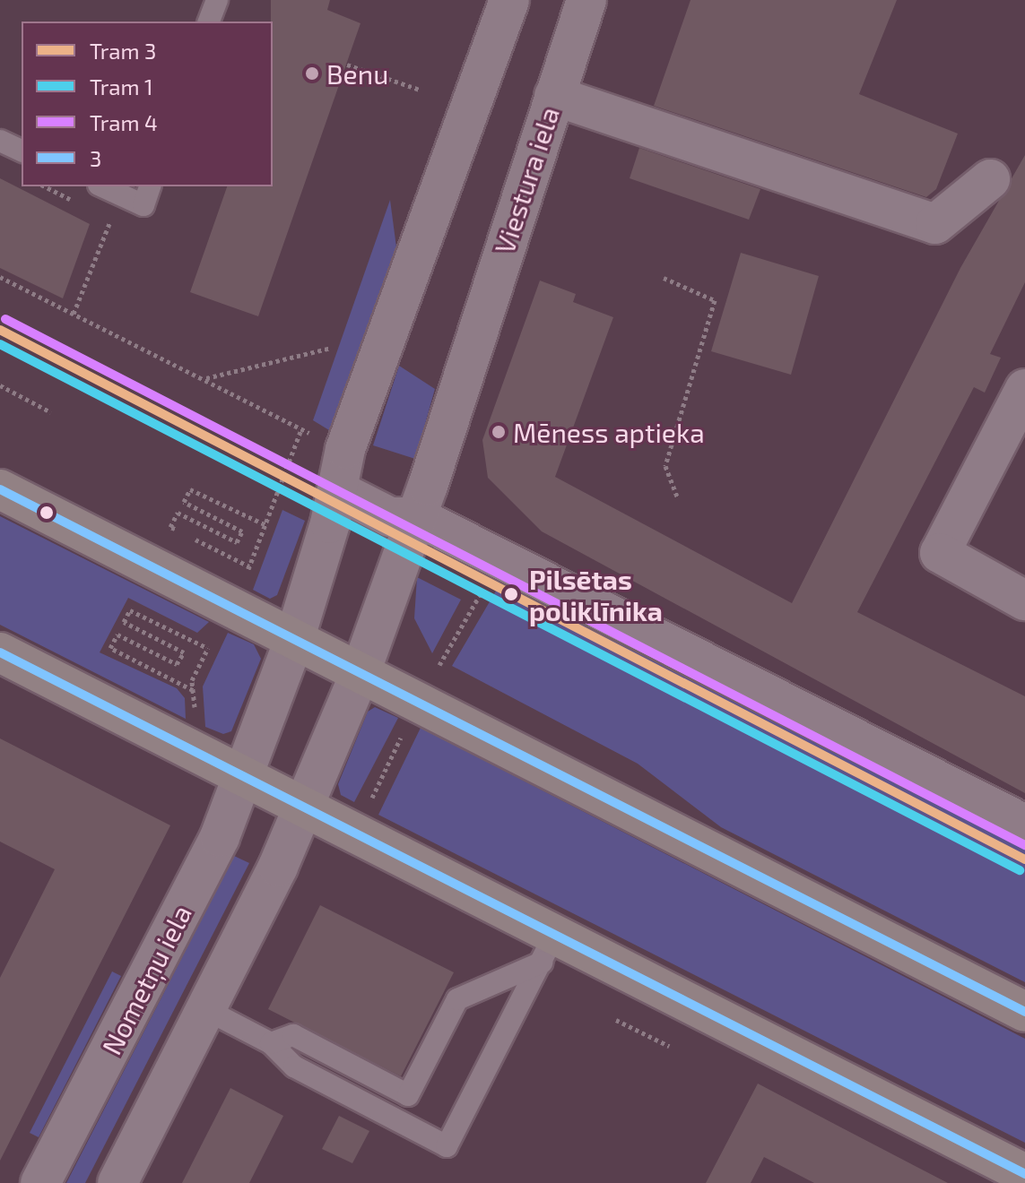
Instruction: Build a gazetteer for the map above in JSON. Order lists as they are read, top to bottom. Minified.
{"streets":{"street":["Viestura iela","Nometņu iela"]},"places":["Benu","Mēness aptieka","Pilsētas poliklīnika"],"lines":["tram line 4","tram line 3","tram line 1","transit line 3"],"legend":["Tram 3","Tram 1","Tram 4","3"]}
